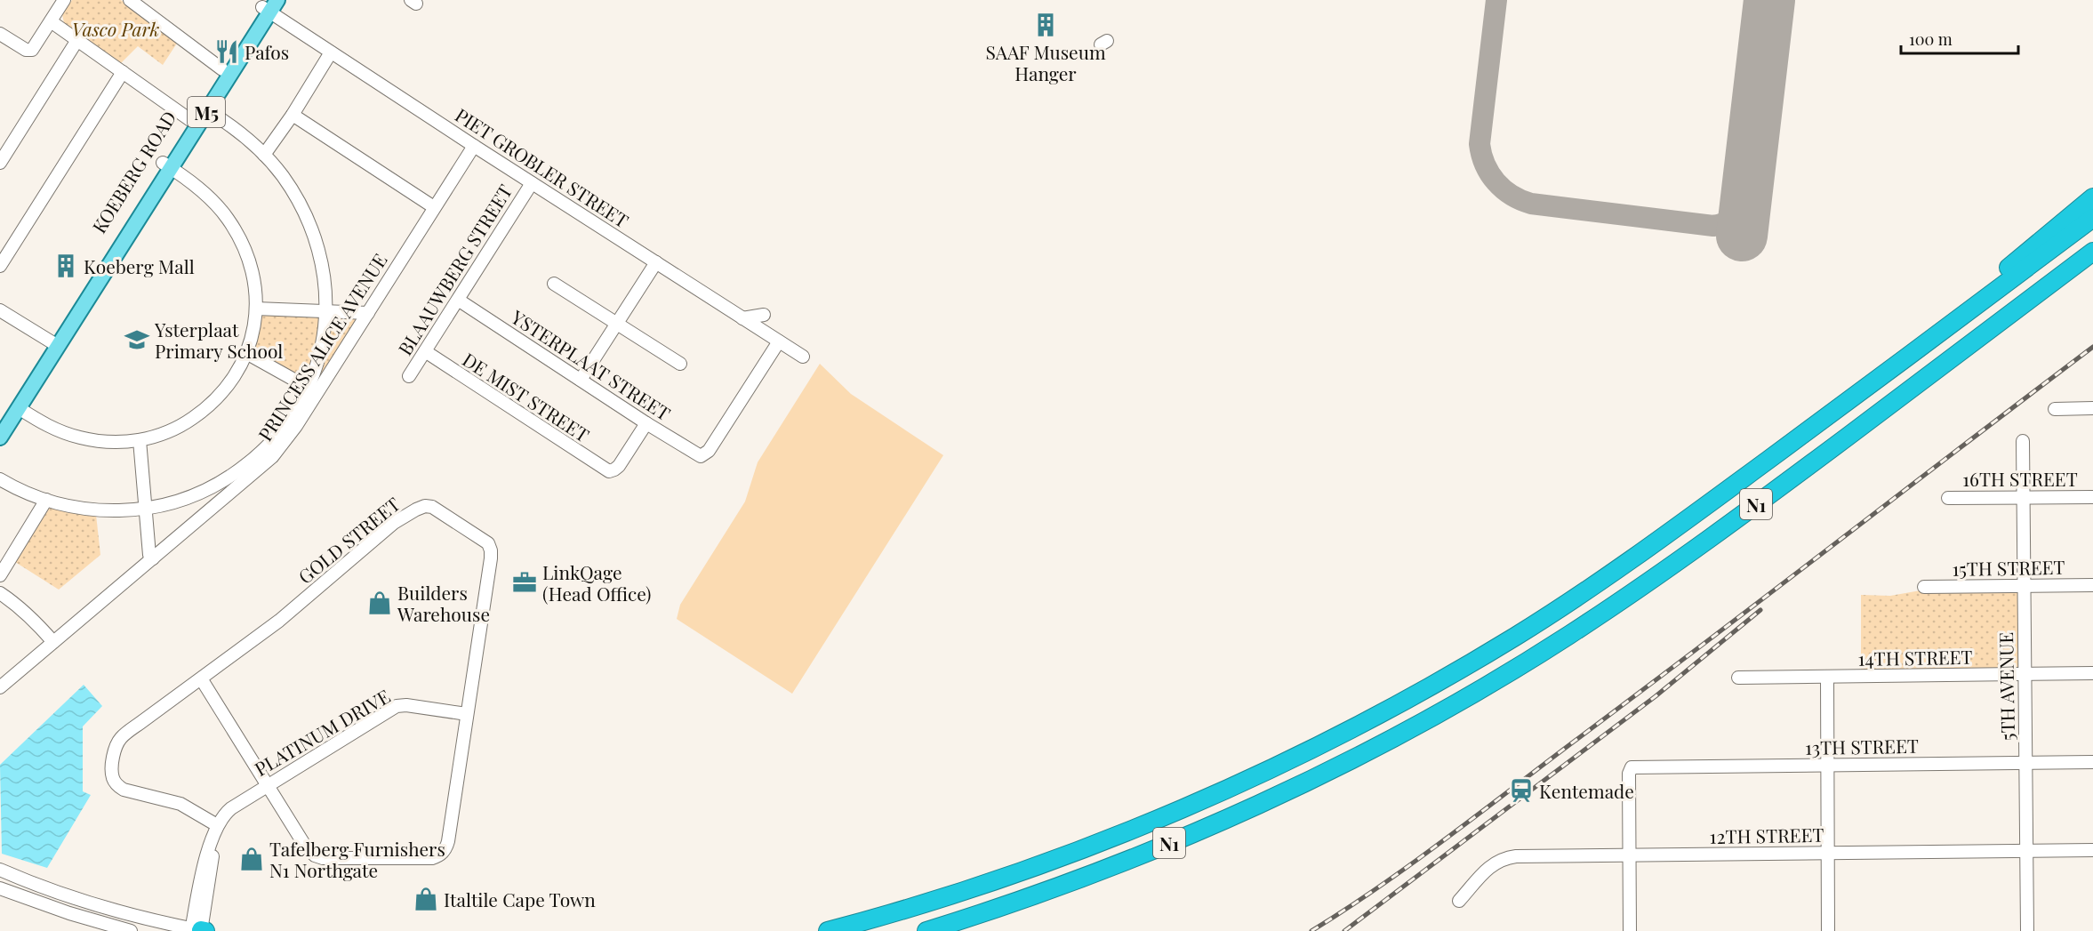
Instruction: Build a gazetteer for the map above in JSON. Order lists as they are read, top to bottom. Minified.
{"streets":{"highway":["N1"],"main road":["M5","KOEBERG ROAD"],"street":["PIET GROBLER STREET","BLAAUWBERG STREET","PRINCESS ALICE AVENUE","YSTERPLAAT STREET","DE MIST STREET","16TH STREET","GOLD STREET","15TH STREET","14TH STREET","5TH AVENUE","PLATINUM DRIVE","13TH STREET","12TH STREET"]},"crossings":[["PIET GROBLER STREET","KOEBERG ROAD"],["PIET GROBLER STREET","BLAAUWBERG STREET"],["PIET GROBLER STREET","PRINCESS ALICE AVENUE"],["PIET GROBLER STREET","YSTERPLAAT STREET"],["BLAAUWBERG STREET","YSTERPLAAT STREET"],["BLAAUWBERG STREET","DE MIST STREET"],["YSTERPLAAT STREET","DE MIST STREET"],["16TH STREET","5TH AVENUE"],["GOLD STREET","PLATINUM DRIVE"],["15TH STREET","5TH AVENUE"],["14TH STREET","5TH AVENUE"],["5TH AVENUE","13TH STREET"],["5TH AVENUE","12TH STREET"],["13TH STREET","12TH STREET"]],"parks":["Vasco Park"],"places":{"building":["SAAF Museum Hanger","Koeberg Mall"],"restaurant":["Pafos"],"school or university":["Ysterplaat Primary School"],"office":["LinkQage (Head Office)"],"shop":["Builders Warehouse","Tafelberg Furnishers N1 Northgate","Italtile Cape Town"],"station":["Kentemade"]},"scale_bar":"100 m"}
